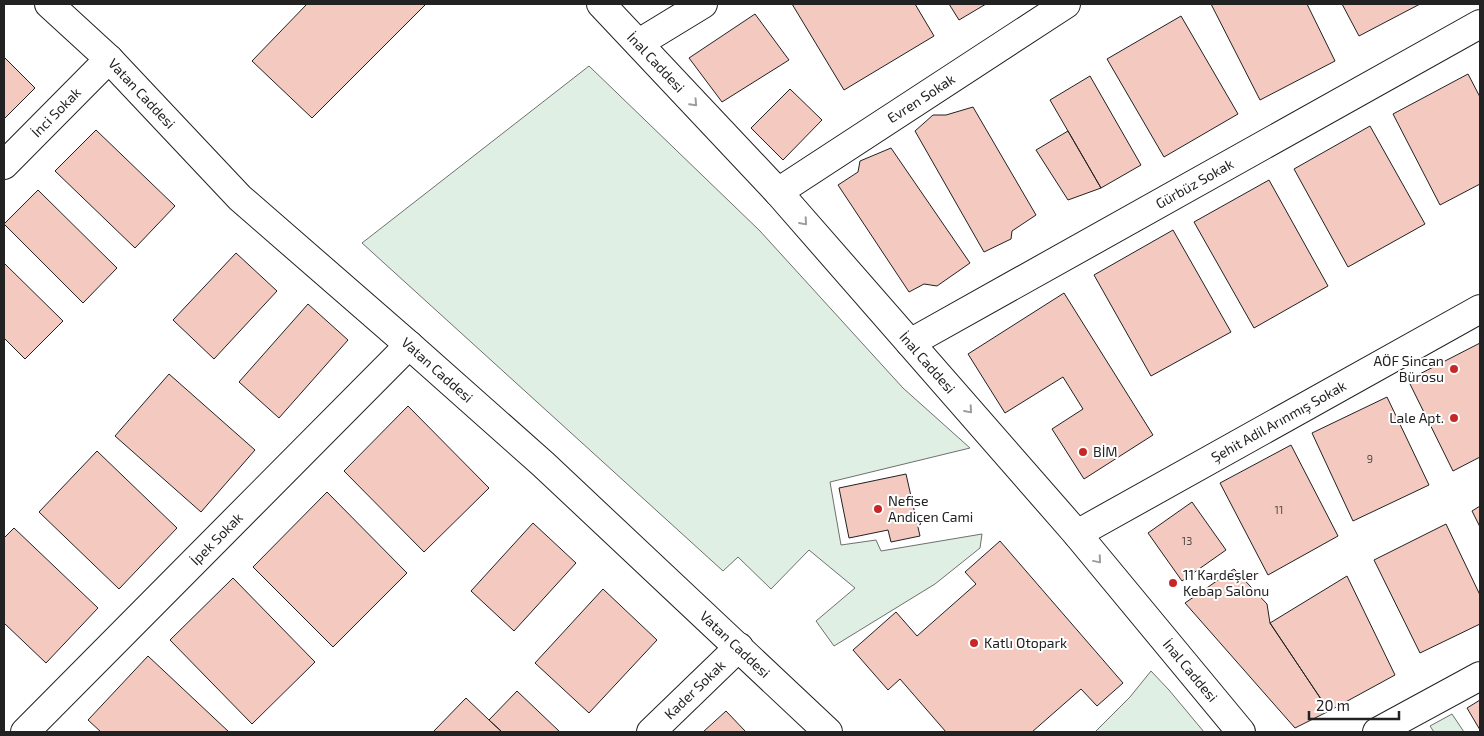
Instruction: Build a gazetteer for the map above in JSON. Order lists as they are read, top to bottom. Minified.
{"streets":{"street":["İnal Caddesi","Vatan Caddesi","Evren Sokak","İnci Sokak","Gürbüz Sokak","Şehit Adil Arınmış Sokak","İpek Sokak","Kader Sokak"]},"crossings":[["İnal Caddesi","Evren Sokak"],["İnal Caddesi","Gürbüz Sokak"],["İnal Caddesi","Şehit Adil Arınmış Sokak"],["Vatan Caddesi","İnci Sokak"],["Vatan Caddesi","İpek Sokak"],["Vatan Caddesi","Kader Sokak"]],"one_way":["İnal Caddesi"],"places":["AÖF Sincan Bürosu","Lale Apt.","BİM","Nefise Andiçen Cami","11 Kardeşler Kebap Salonu","Katlı Otopark"],"house_numbers":["9","11","13"],"scale_bar":"20 m"}
